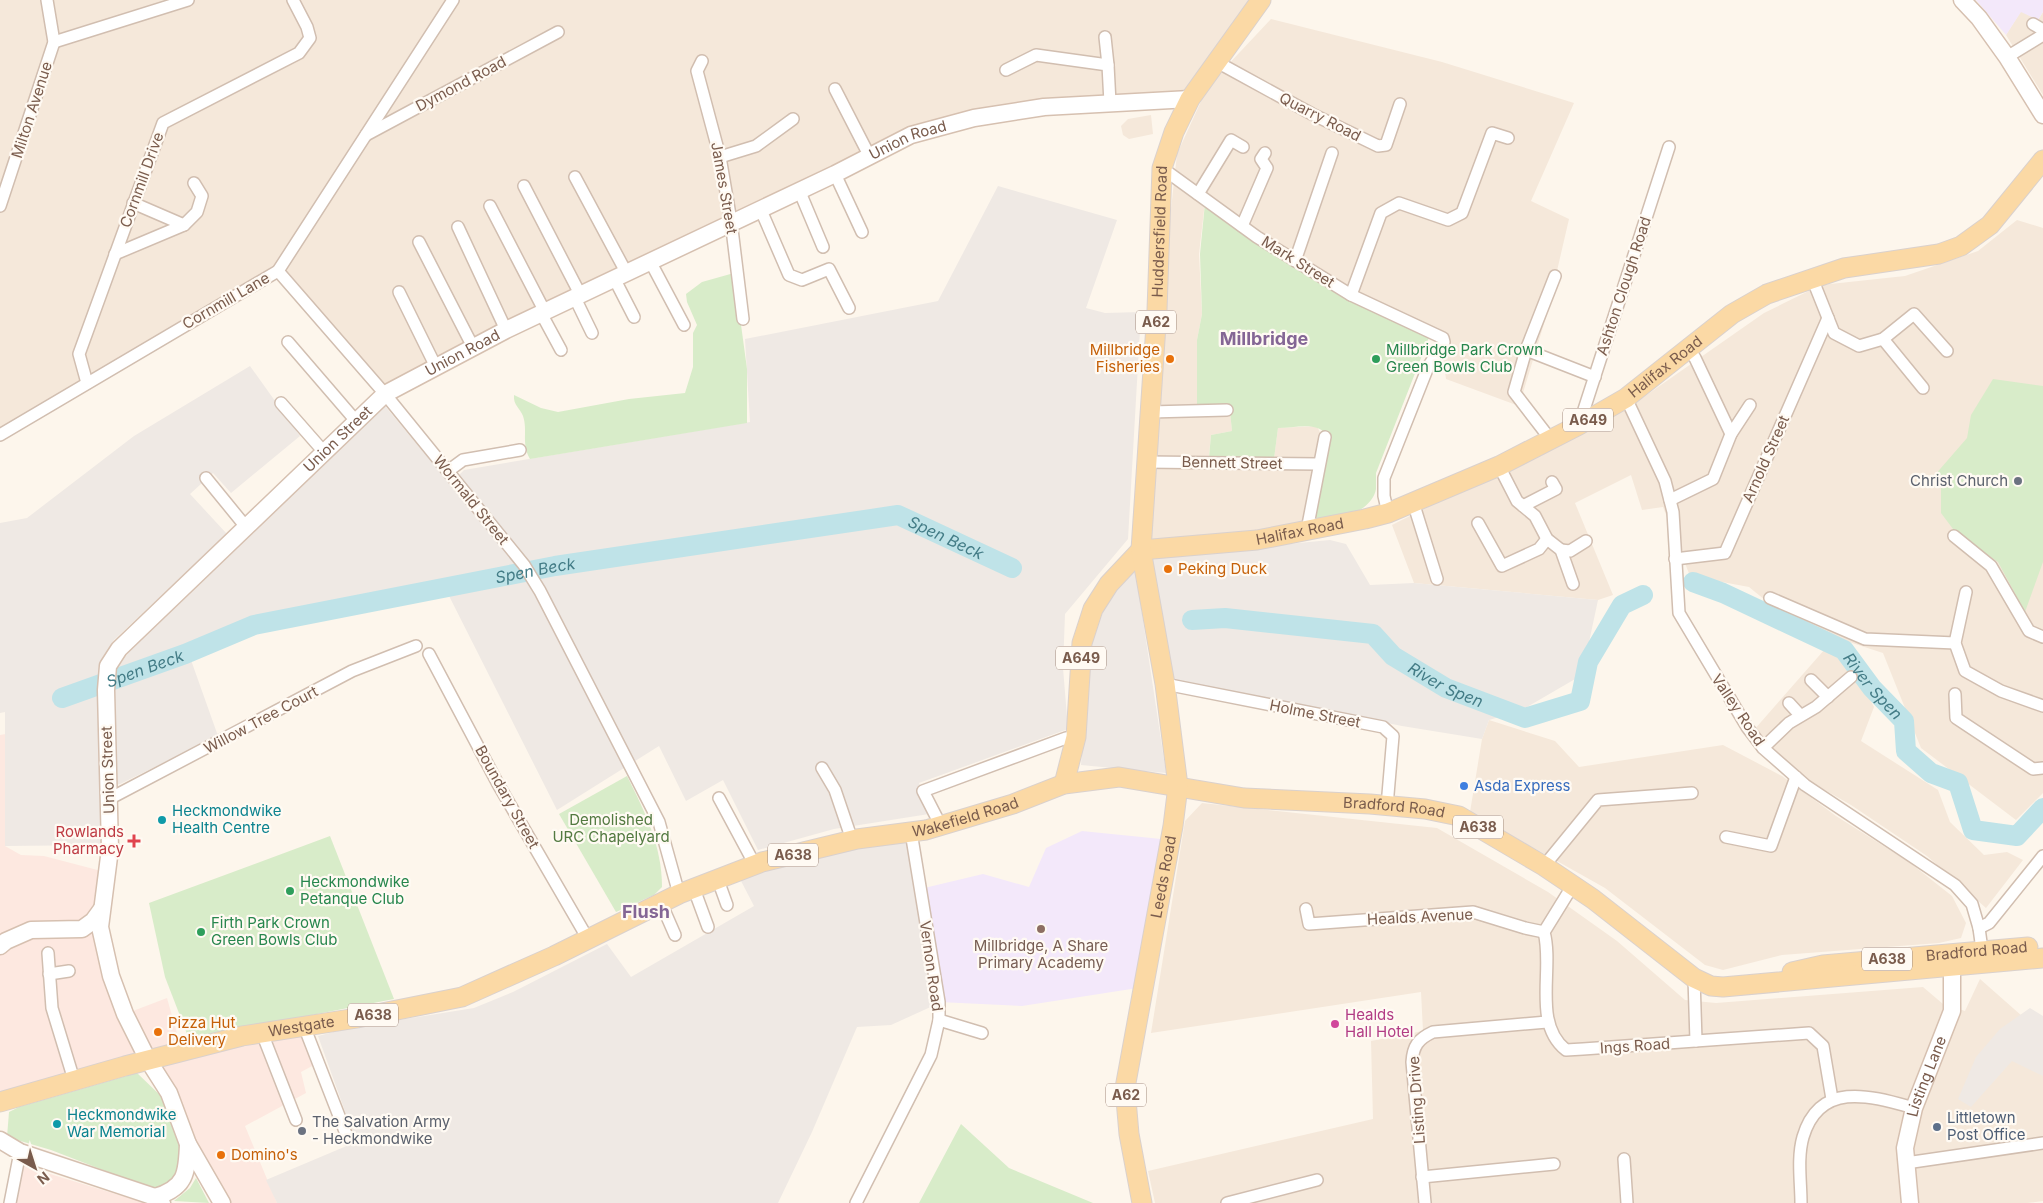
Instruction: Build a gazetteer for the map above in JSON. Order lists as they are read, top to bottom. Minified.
{"streets":{"main road":["Huddersfield Road","A62","Halifax Road","A649","Bradford Road","Wakefield Road","A638","Leeds Road","Westgate"],"street":["Dymond Road","Milton Avenue","Quarry Road","Union Road","Cornmill Drive","James Street","Mark Street","Ashton Clough Road","Cornmill Lane","Union Street","Arnold Street","Bennett Street","Wormald Street","Valley Road","Holme Street","Willow Tree Court","Boundary Street","Healds Avenue","Vernon Road","Ings Road","Listing Lane","Listing Drive"]},"crossings":[["Dymond Road","Cornmill Lane"],["Quarry Road","Huddersfield Road"],["Union Road","James Street"],["Union Road","Huddersfield Road"],["Union Road","Union Street"],["Union Road","Wormald Street"],["Cornmill Drive","Cornmill Lane"],["Huddersfield Road","Mark Street"],["Huddersfield Road","Halifax Road"],["Huddersfield Road","A649"],["Huddersfield Road","Bennett Street"],["Huddersfield Road","Leeds Road"],["Mark Street","Halifax Road"],["Ashton Clough Road","Halifax Road"],["Cornmill Lane","Wormald Street"],["Halifax Road","A649"],["Halifax Road","Valley Road"],["Halifax Road","Leeds Road"],["A649","Bradford Road"],["A649","Wakefield Road"],["A649","Leeds Road"],["Union Street","Wormald Street"],["Union Street","Willow Tree Court"],["Union Street","Westgate"],["Arnold Street","Valley Road"],["Wormald Street","Wakefield Road"],["Valley Road","Bradford Road"],["Holme Street","Bradford Road"],["Holme Street","Leeds Road"],["Boundary Street","Westgate"],["Bradford Road","Wakefield Road"],["Bradford Road","Leeds Road"],["Bradford Road","Listing Lane"],["Wakefield Road","Vernon Road"],["Wakefield Road","Westgate"],["Healds Avenue","Ings Road"],["Ings Road","Listing Drive"]],"districts":["Millbridge","Flush"],"water":["Spen Beck","River Spen"],"parks":["Demolished URC Chapelyard"],"places":{"other":["Millbridge Fisheries","Millbridge Park Crown Green Bowls Club","Christ Church","Peking Duck","Asda Express","Heckmondwike Health Centre","Heckmondwike Petanque Club","Millbridge, A Share Primary Academy","Firth Park Crown Green Bowls Club","Healds Hall Hotel","Pizza Hut Delivery","Heckmondwike War Memorial","Littletown Post Office","The Salvation Army - Heckmondwike","Domino's"],"health":["Rowlands Pharmacy"]},"north":"bottom right"}
